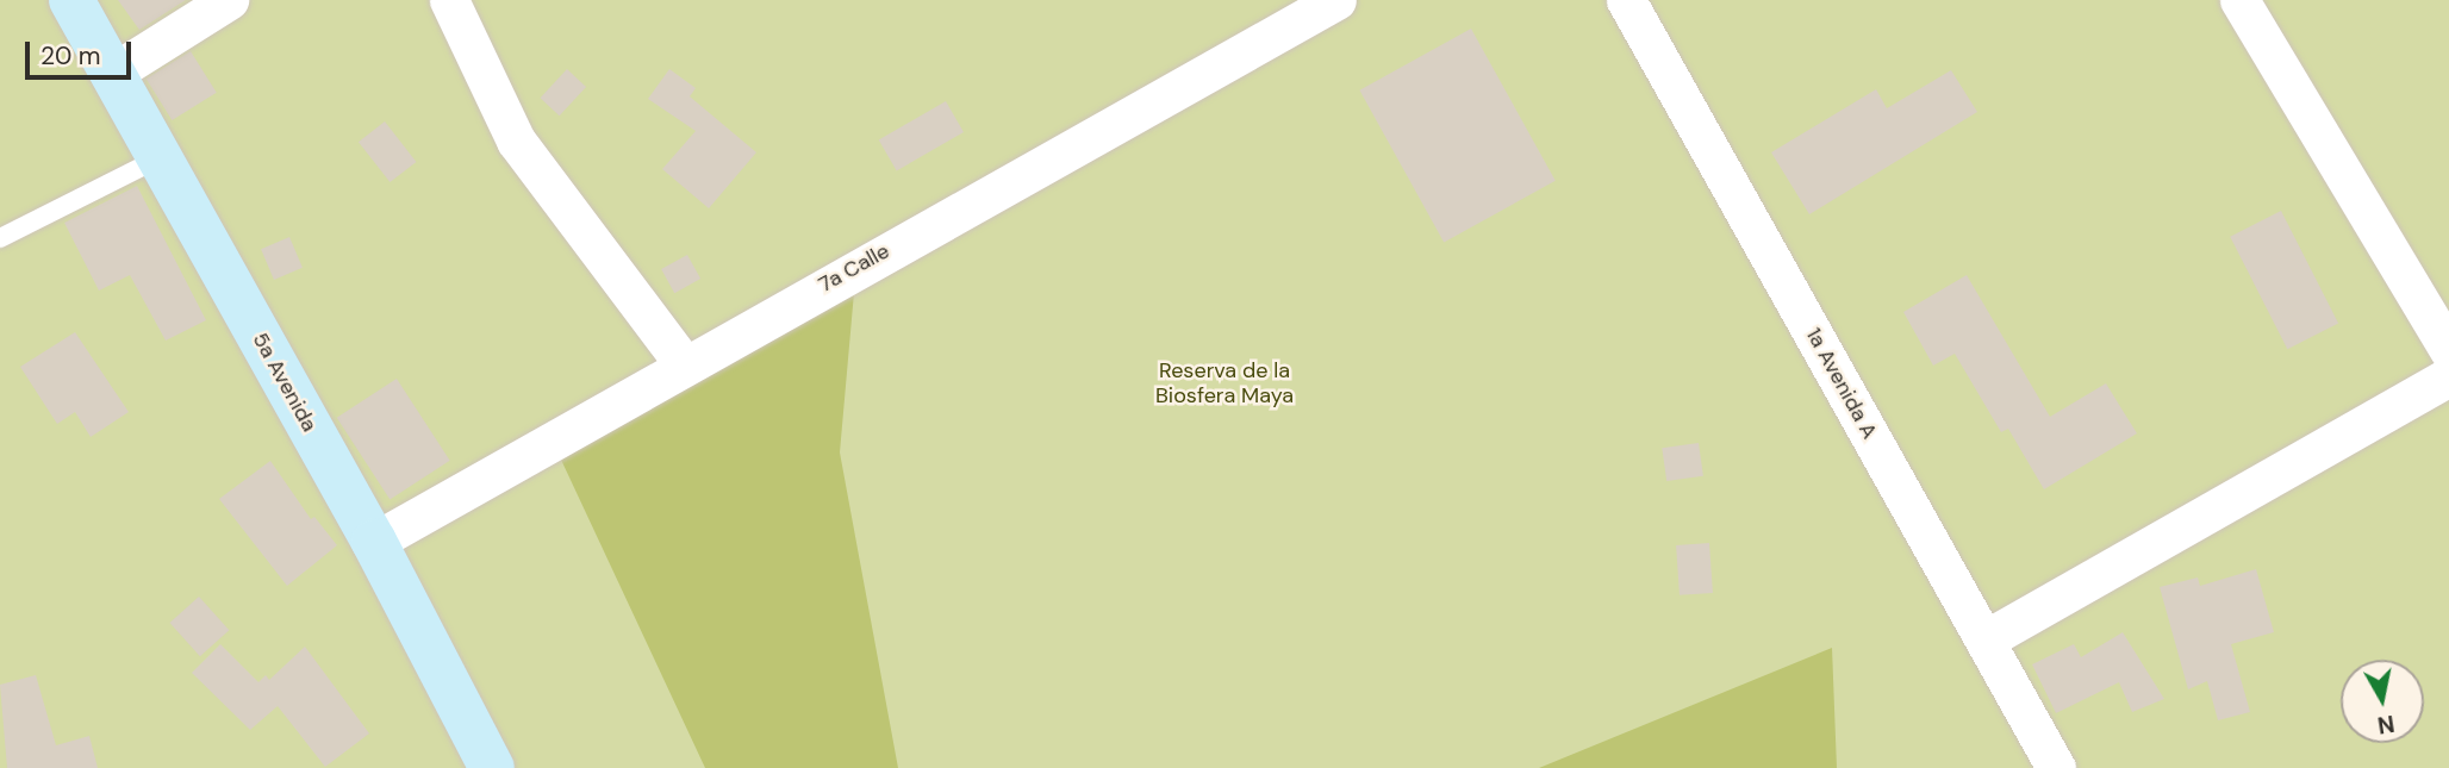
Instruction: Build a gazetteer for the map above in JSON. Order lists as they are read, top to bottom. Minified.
{"streets":{"street":["7a Calle","5a Avenida","1a Avenida A"]},"crossings":[["7a Calle","5a Avenida"]],"parks":["Reserva de la Biosfera Maya"],"scale_bar":"20 m","north":"bottom"}
